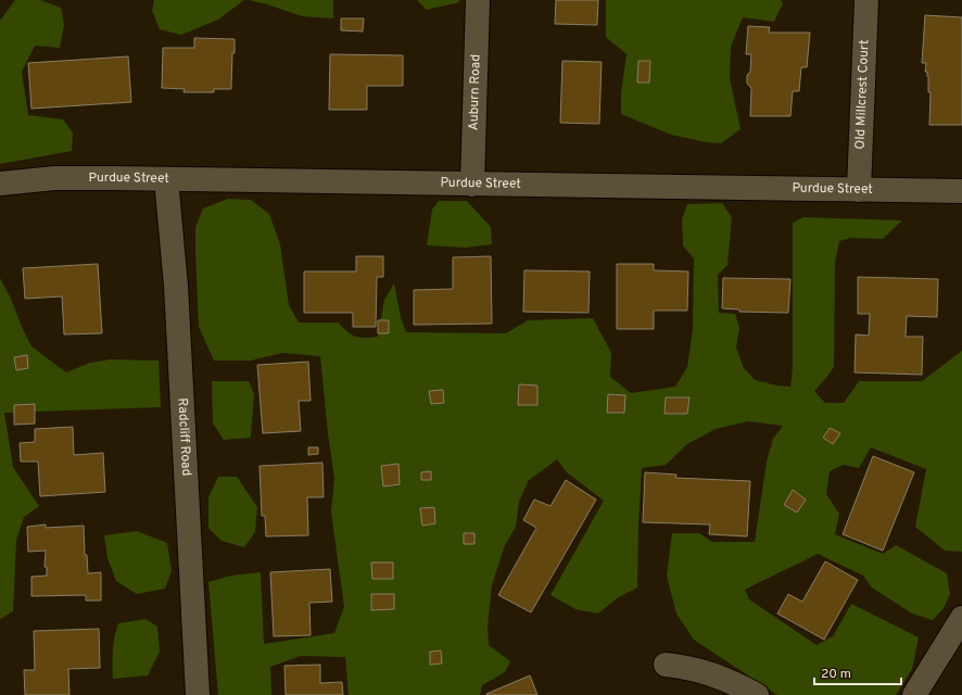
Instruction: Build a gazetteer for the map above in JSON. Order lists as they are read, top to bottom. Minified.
{"streets":{"street":["Auburn Road","Old Millcrest Court","Purdue Street","Radcliff Road"]},"crossings":[["Auburn Road","Purdue Street"],["Old Millcrest Court","Purdue Street"],["Purdue Street","Radcliff Road"]],"scale_bar":"20 m"}
